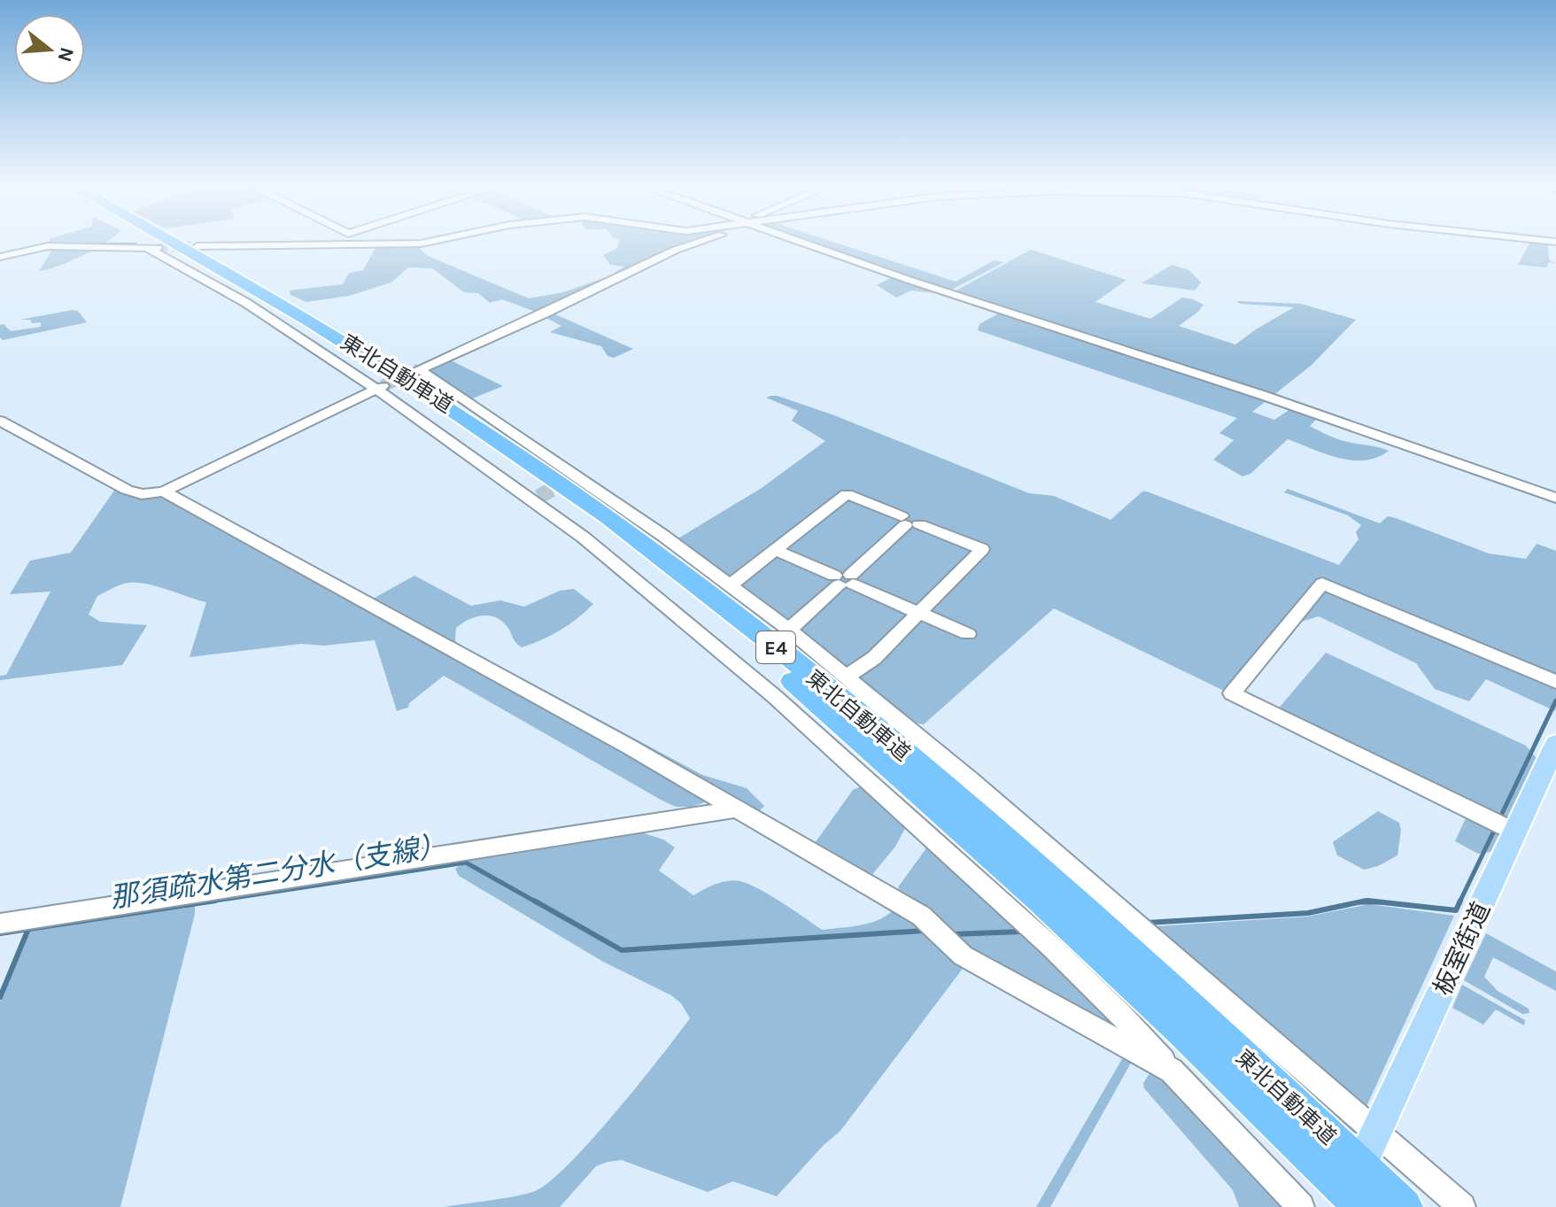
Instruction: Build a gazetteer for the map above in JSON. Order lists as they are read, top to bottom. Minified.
{"streets":{"highway":["東北自動車道","E4"],"main road":["板室街道"]},"water":["那須疏水第二分水（支線）"],"north":"right"}
